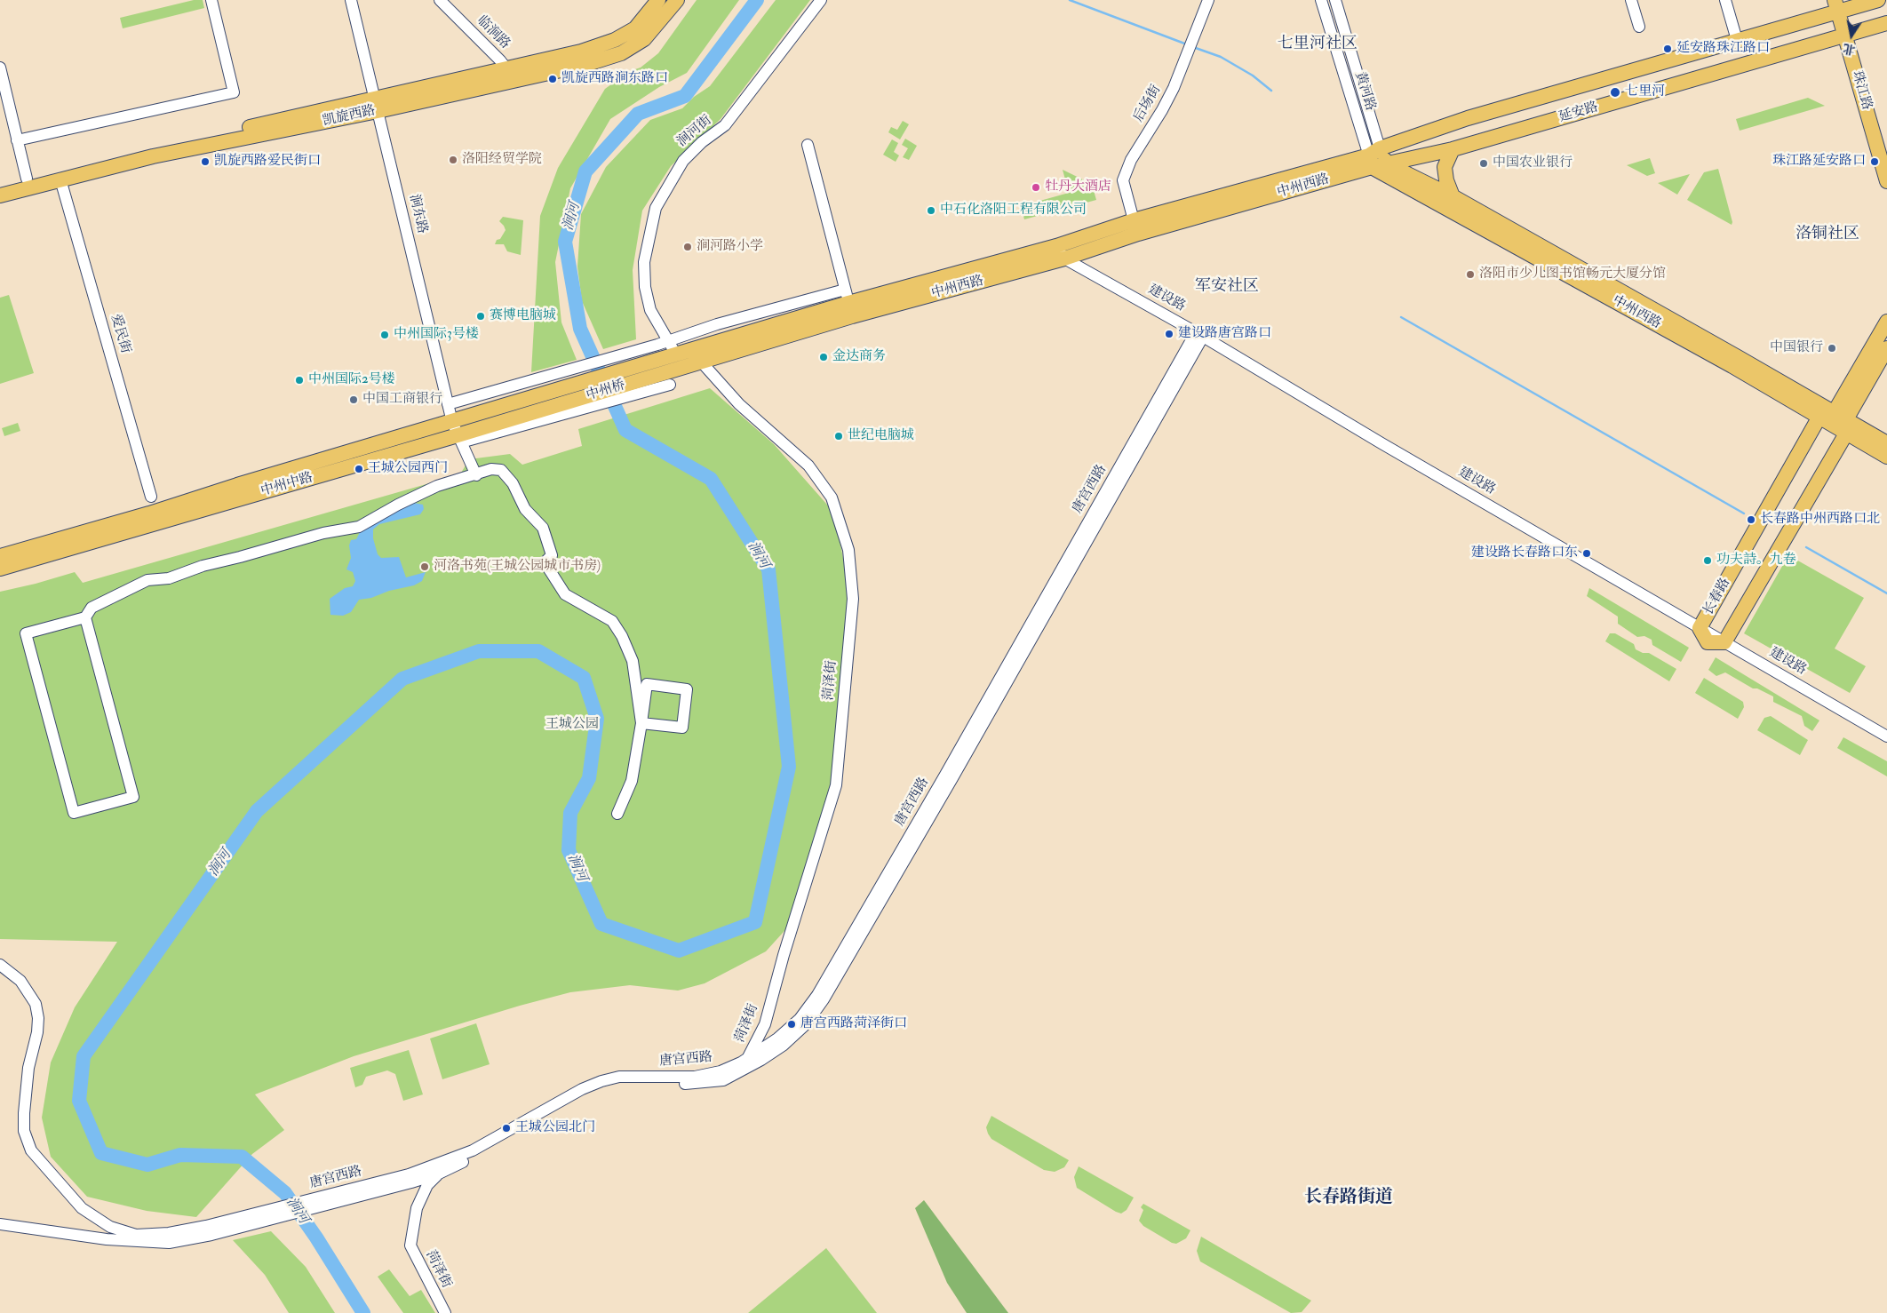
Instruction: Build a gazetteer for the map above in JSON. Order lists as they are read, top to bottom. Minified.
{"streets":{"main road":["珠江路","延安路","凯旋西路","中州西路","中州桥","中州中路","长春路"],"street":["临涧路","黄河路","后场街","涧河街","涧东路","建设路","爱民街","唐宫西路","菏泽街"]},"crossings":[["临涧路","凯旋西路"],["珠江路","延安路"],["黄河路","延安路"],["黄河路","中州西路"],["后场街","中州西路"],["延安路","中州西路"],["凯旋西路","涧东路"],["凯旋西路","爱民街"],["涧河街","中州西路"],["涧河街","中州桥"],["中州西路","建设路"],["中州西路","中州桥"],["中州西路","长春路"],["中州西路","菏泽街"],["涧东路","中州中路"],["建设路","唐宫西路"],["建设路","长春路"],["中州桥","中州中路"],["唐宫西路","菏泽街"]],"districts":["七里河社区","洛铜社区","军安社区","长春路街道"],"water":["涧河"],"parks":["王城公园"],"places":["延安路珠江路口","凯旋西路涧东路口","七里河","洛阳经贸学院","凯旋西路爱民街口","珠江路延安路口","中国农业银行","牡丹大酒店","中石化洛阳工程有限公司","涧河路小学","洛阳市少儿图书馆畅元大厦分馆","赛博电脑城","建设路唐宫路口","中州国际3号楼","中国银行","金达商务","中州国际2号楼","中国工商银行","世纪电脑城","王城公园西门","长春路中州西路口北","建设路长春路口东","功夫詩。九卷","河洛书苑(王城公园城市书房)","唐宫西路菏泽街口","王城公园北门"],"north":"bottom"}
